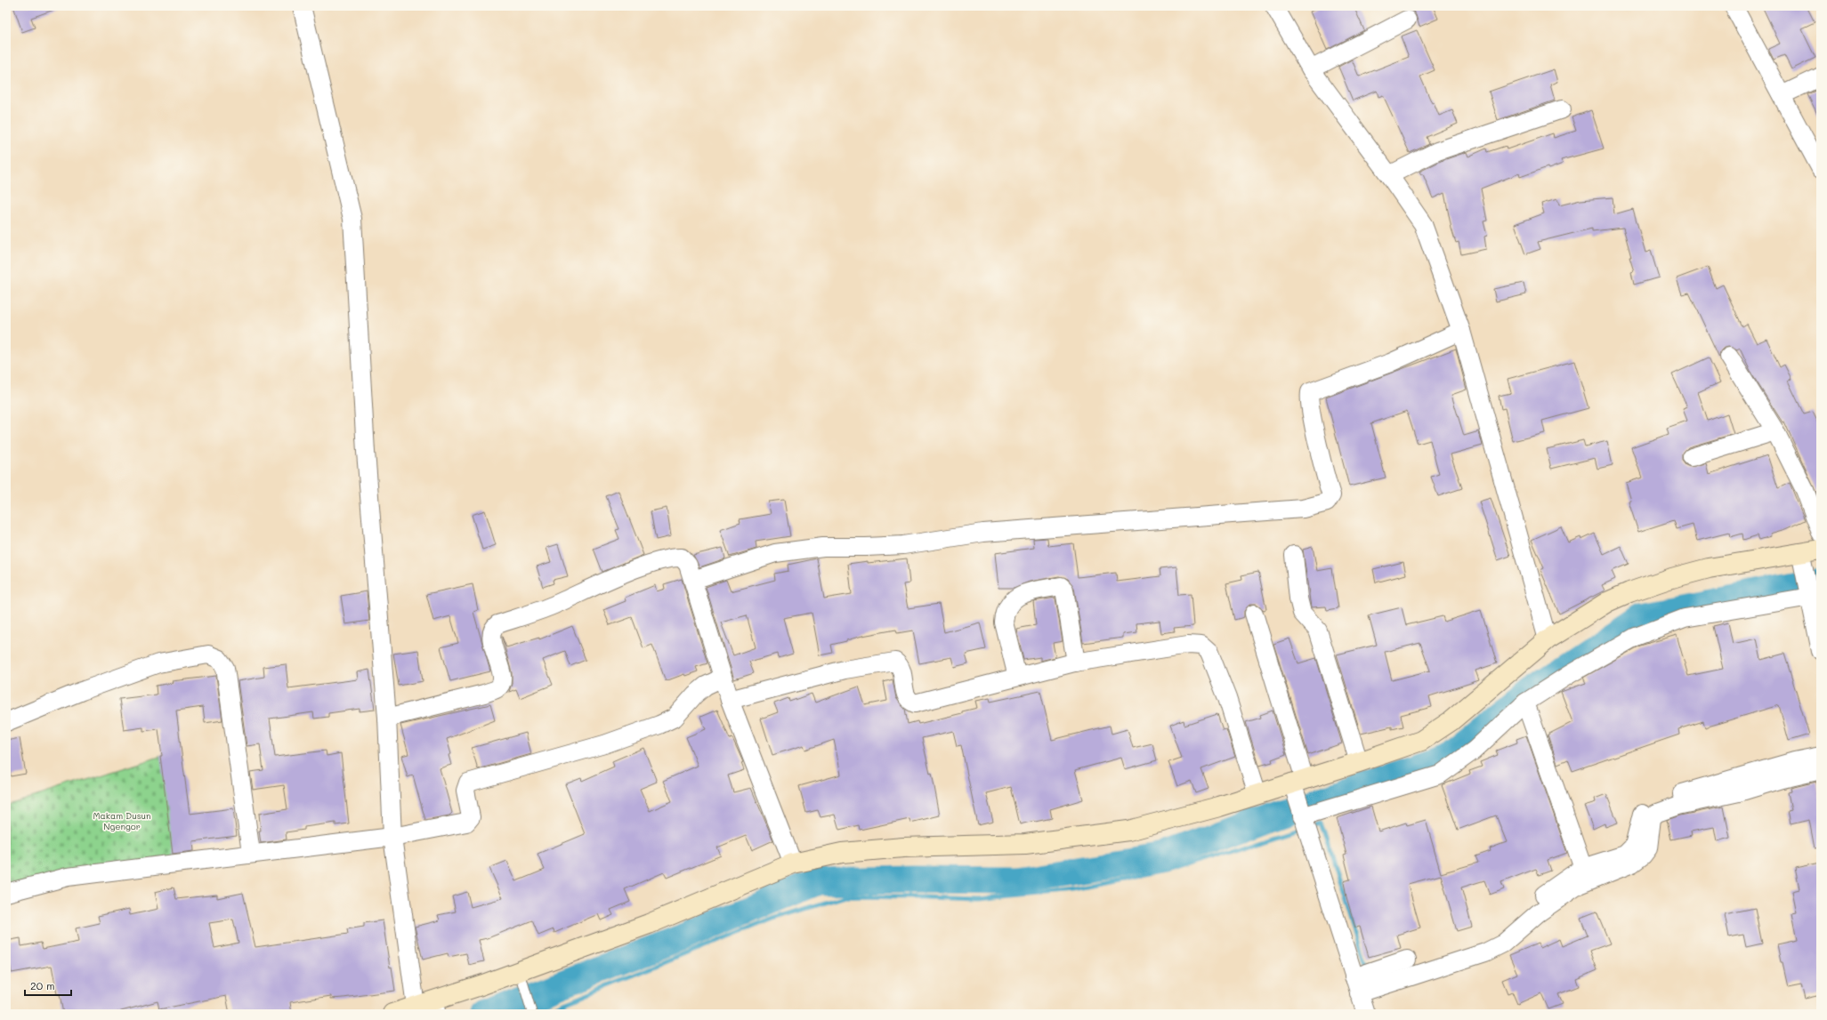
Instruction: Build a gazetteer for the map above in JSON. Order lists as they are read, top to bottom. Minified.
{"parks":["Makam Dusun Ngengor"],"scale_bar":"20 m"}
